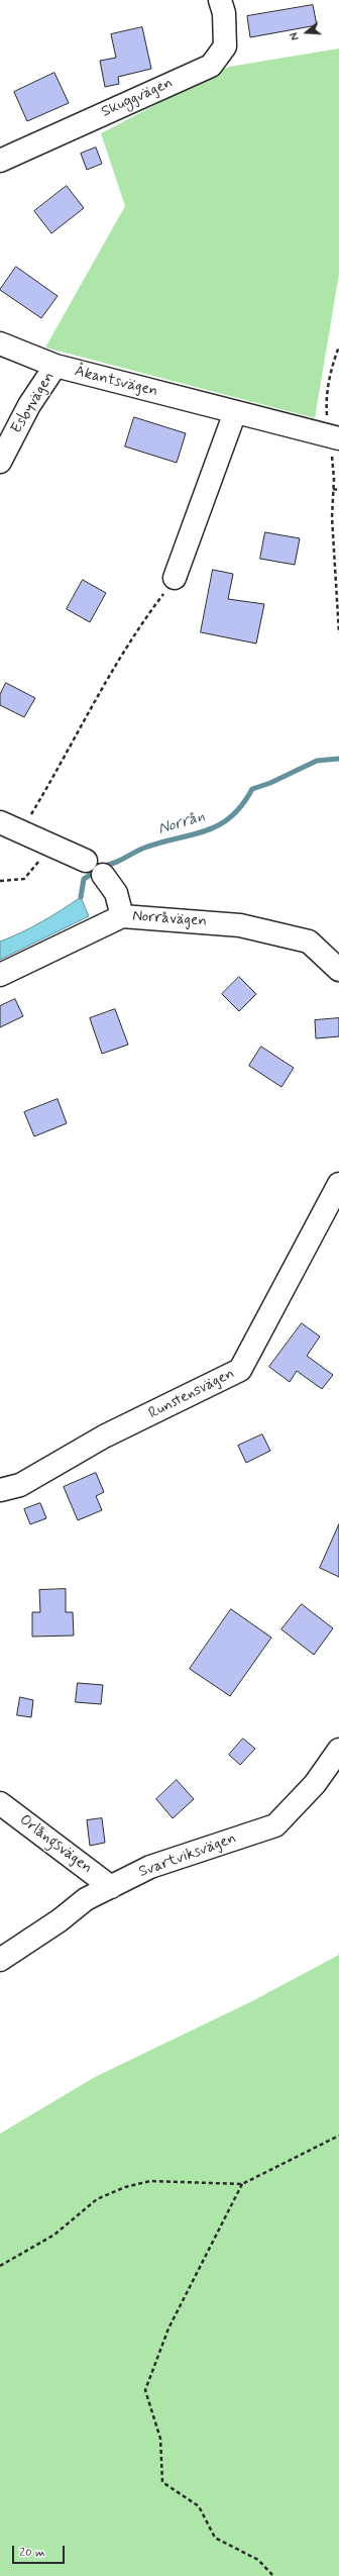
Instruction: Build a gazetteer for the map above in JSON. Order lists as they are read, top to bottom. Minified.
{"streets":{"street":["Skuggvägen","Åkantsvägen","Esbyvägen","Norråvägen","Runstensvägen","Orlångsvägen","Svartviksvägen"]},"crossings":[["Åkantsvägen","Esbyvägen"],["Orlångsvägen","Svartviksvägen"]],"water":["Norrån"],"scale_bar":"20 m","north":"left"}
